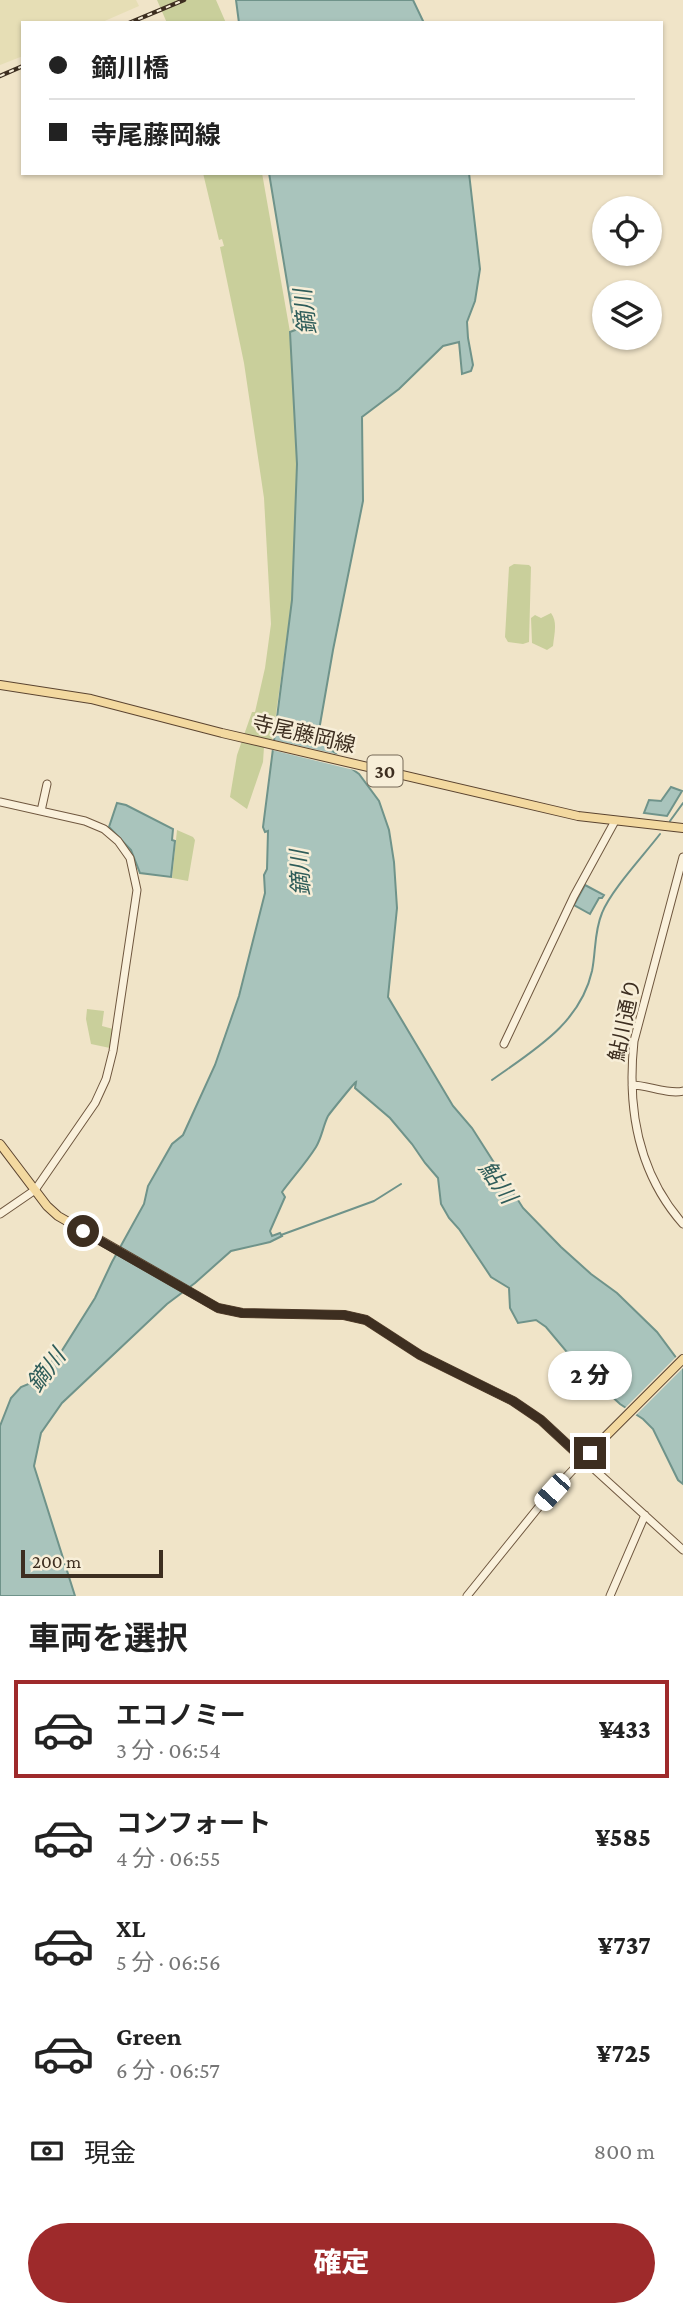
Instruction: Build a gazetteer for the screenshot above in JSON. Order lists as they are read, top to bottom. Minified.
{"streets":{"main road":["寺尾藤岡線","30"],"street":["鮎川通り"]},"water":["鏑川","鮎川"],"scale_bar":"200 m","page":{"banner":["鏑川橋","寺尾藤岡線"],"bubble":"2 分","scale":"200 m","heading":"車両を選択","list":[{"name":"エコノミー","note":"3 分 · 06:54","value":"¥433"},{"name":"コンフォート","note":"4 分 · 06:55","value":"¥585"},{"name":"XL","note":"5 分 · 06:56","value":"¥737"},{"name":"Green","note":"6 分 · 06:57","value":"¥725"}],"pay":["現金","800 m"],"buttons":"確定"}}
